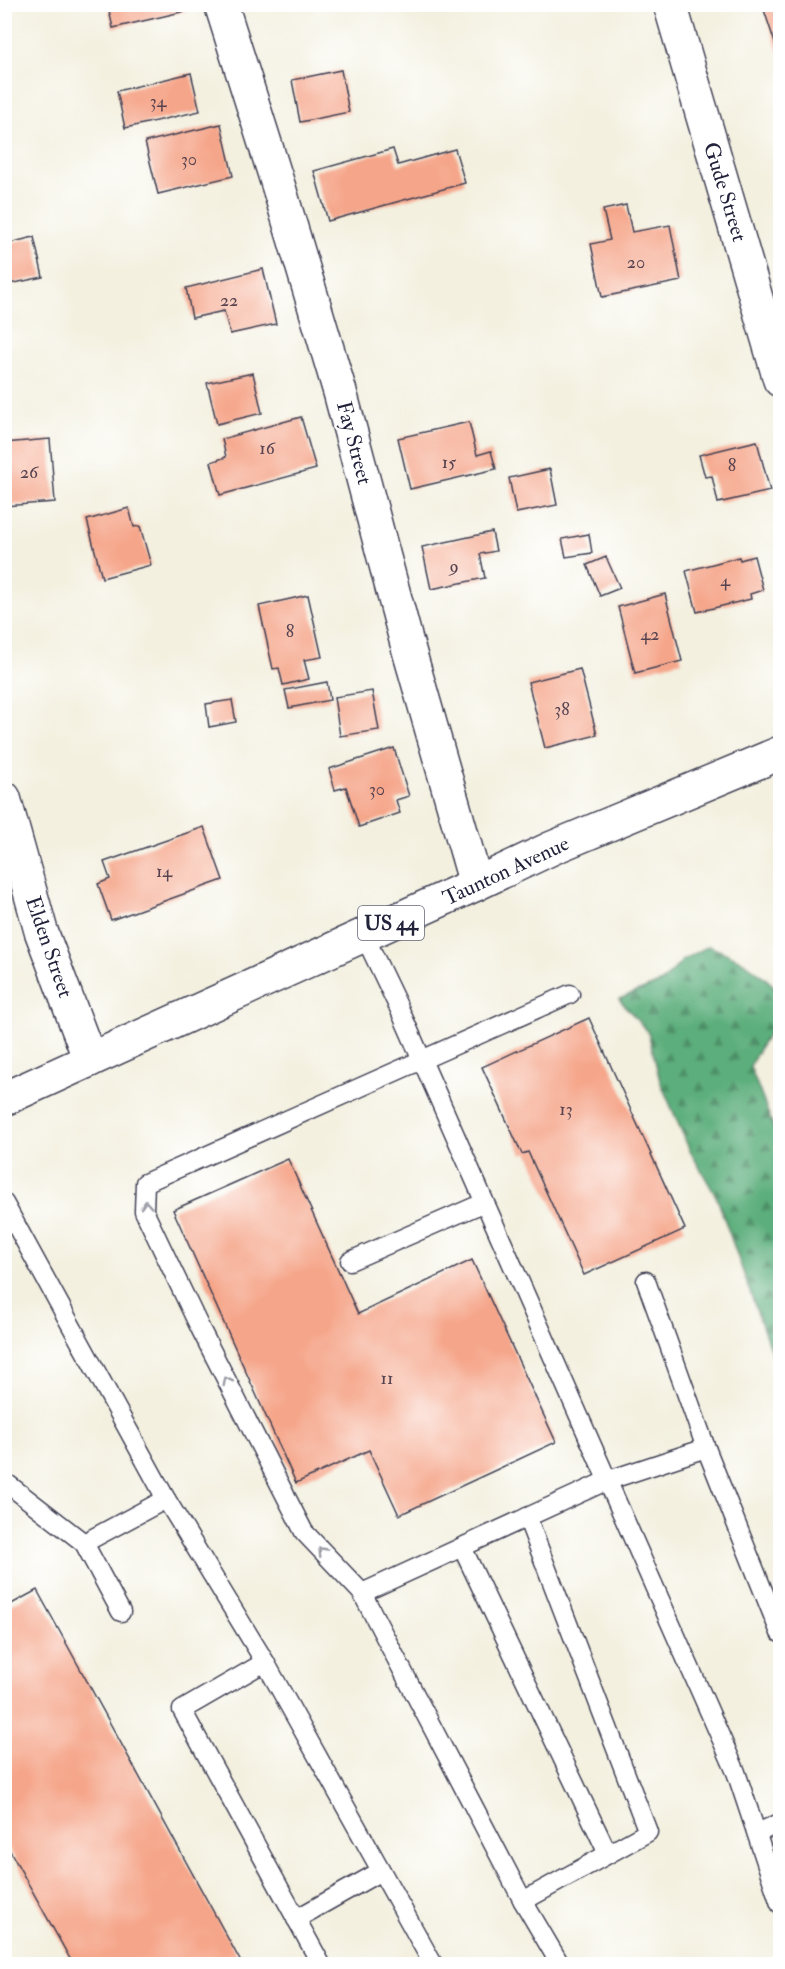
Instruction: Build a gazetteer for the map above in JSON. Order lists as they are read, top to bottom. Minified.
{"streets":{"main road":["Gude Street","Fay Street","Taunton Avenue","US 44","Elden Street"]},"crossings":[["Fay Street","Taunton Avenue"],["Taunton Avenue","Elden Street"]],"house_numbers":["34","30","20","22","16","15","8","26","9","4","8","42","38","30","14","13","11"]}
